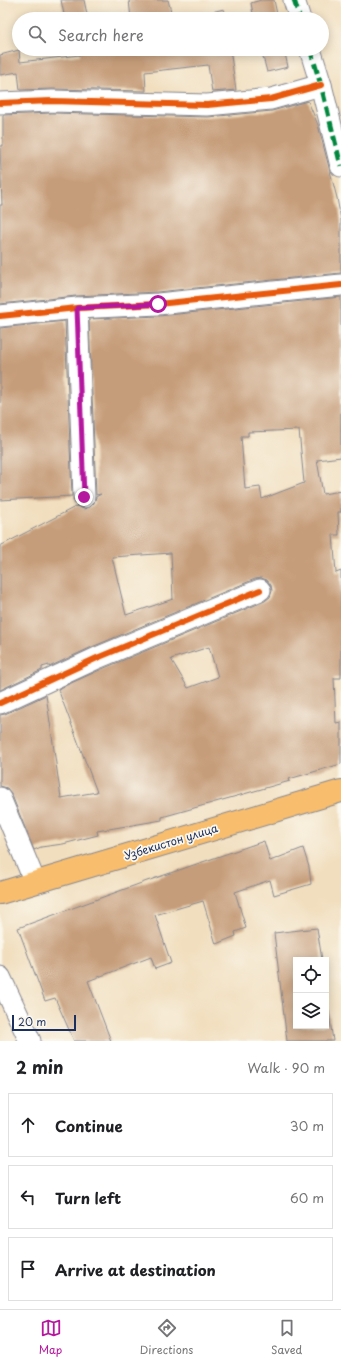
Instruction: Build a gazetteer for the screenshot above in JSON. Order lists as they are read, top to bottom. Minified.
{"streets":{"main road":["Узбекистон улица"]},"scale_bar":"20 m","page":{"search":"Search here","scale":"20 m","heading":["2 min","Walk · 90 m"],"list":[["Continue","30 m"],["Turn left","60 m"],"Arrive at destination"],"nav":["Map","Directions","Saved"]}}
